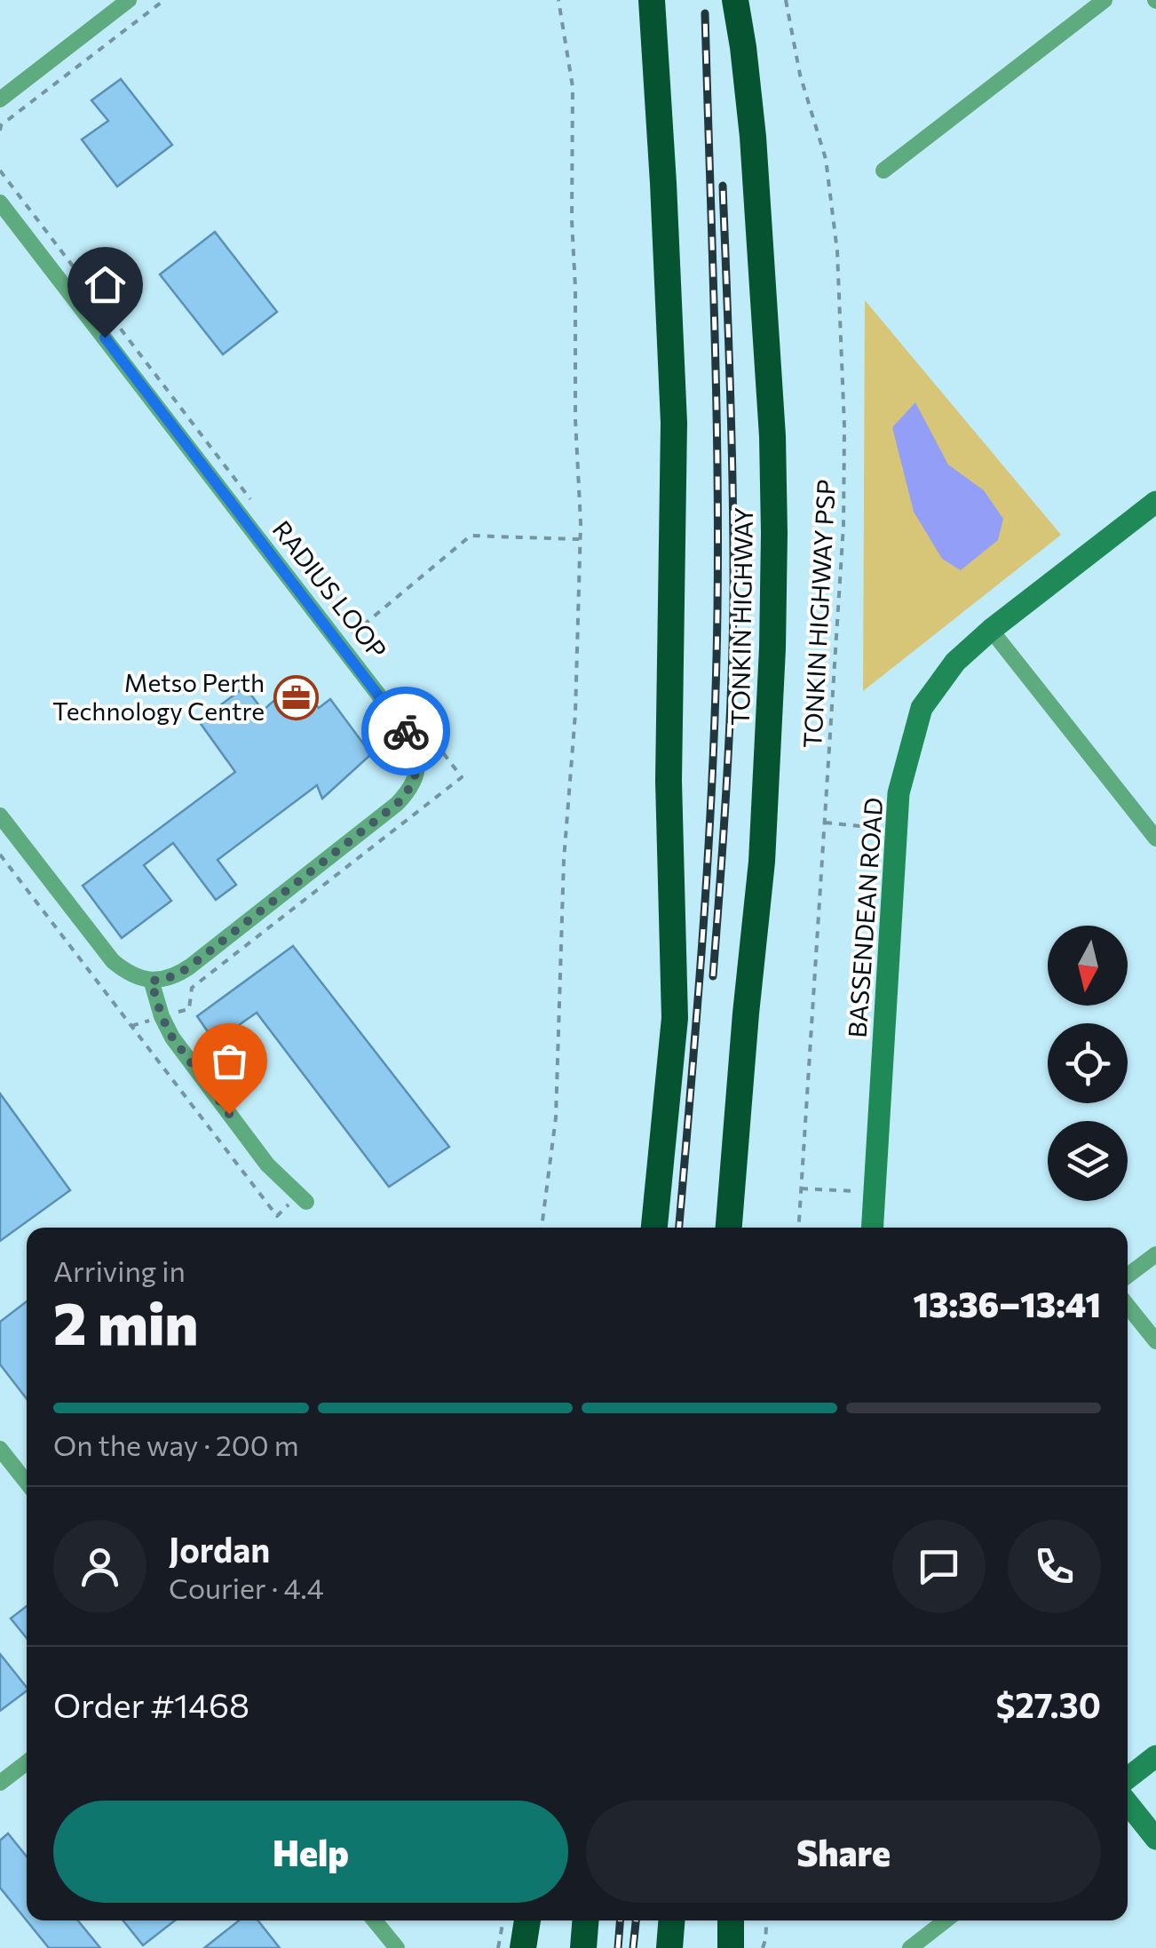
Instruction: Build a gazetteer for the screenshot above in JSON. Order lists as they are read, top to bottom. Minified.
{"streets":{"highway":["TONKIN HIGHWAY"],"street":["RADIUS LOOP","BASSENDEAN ROAD"],"path":["TONKIN HIGHWAY PSP"]},"places":{"office":["Metso Perth Technology Centre"]},"north":"bottom","page":{"heading":["2 min","Arriving in","13:36–13:41"],"panel":["Jordan","Courier · 4.4","Order #1468","$27.30"],"bar":"On the way · 200 m","buttons":["Help","Share"]}}
